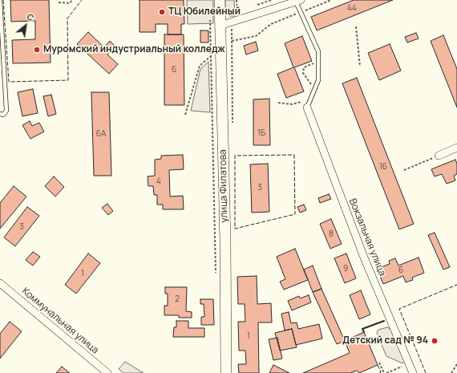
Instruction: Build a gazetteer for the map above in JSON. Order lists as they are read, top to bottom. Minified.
{"streets":{"street":["улица Филатова","Вокзальная улица","Коммунальная улица"]},"places":["ТЦ Юбилейный","Муромский индустриальный колледж","Детский сад № 94"],"house_numbers":["44","6","1Б","6А","16","4","3","3","8","9","6","1","2","1"],"north":"top right"}
